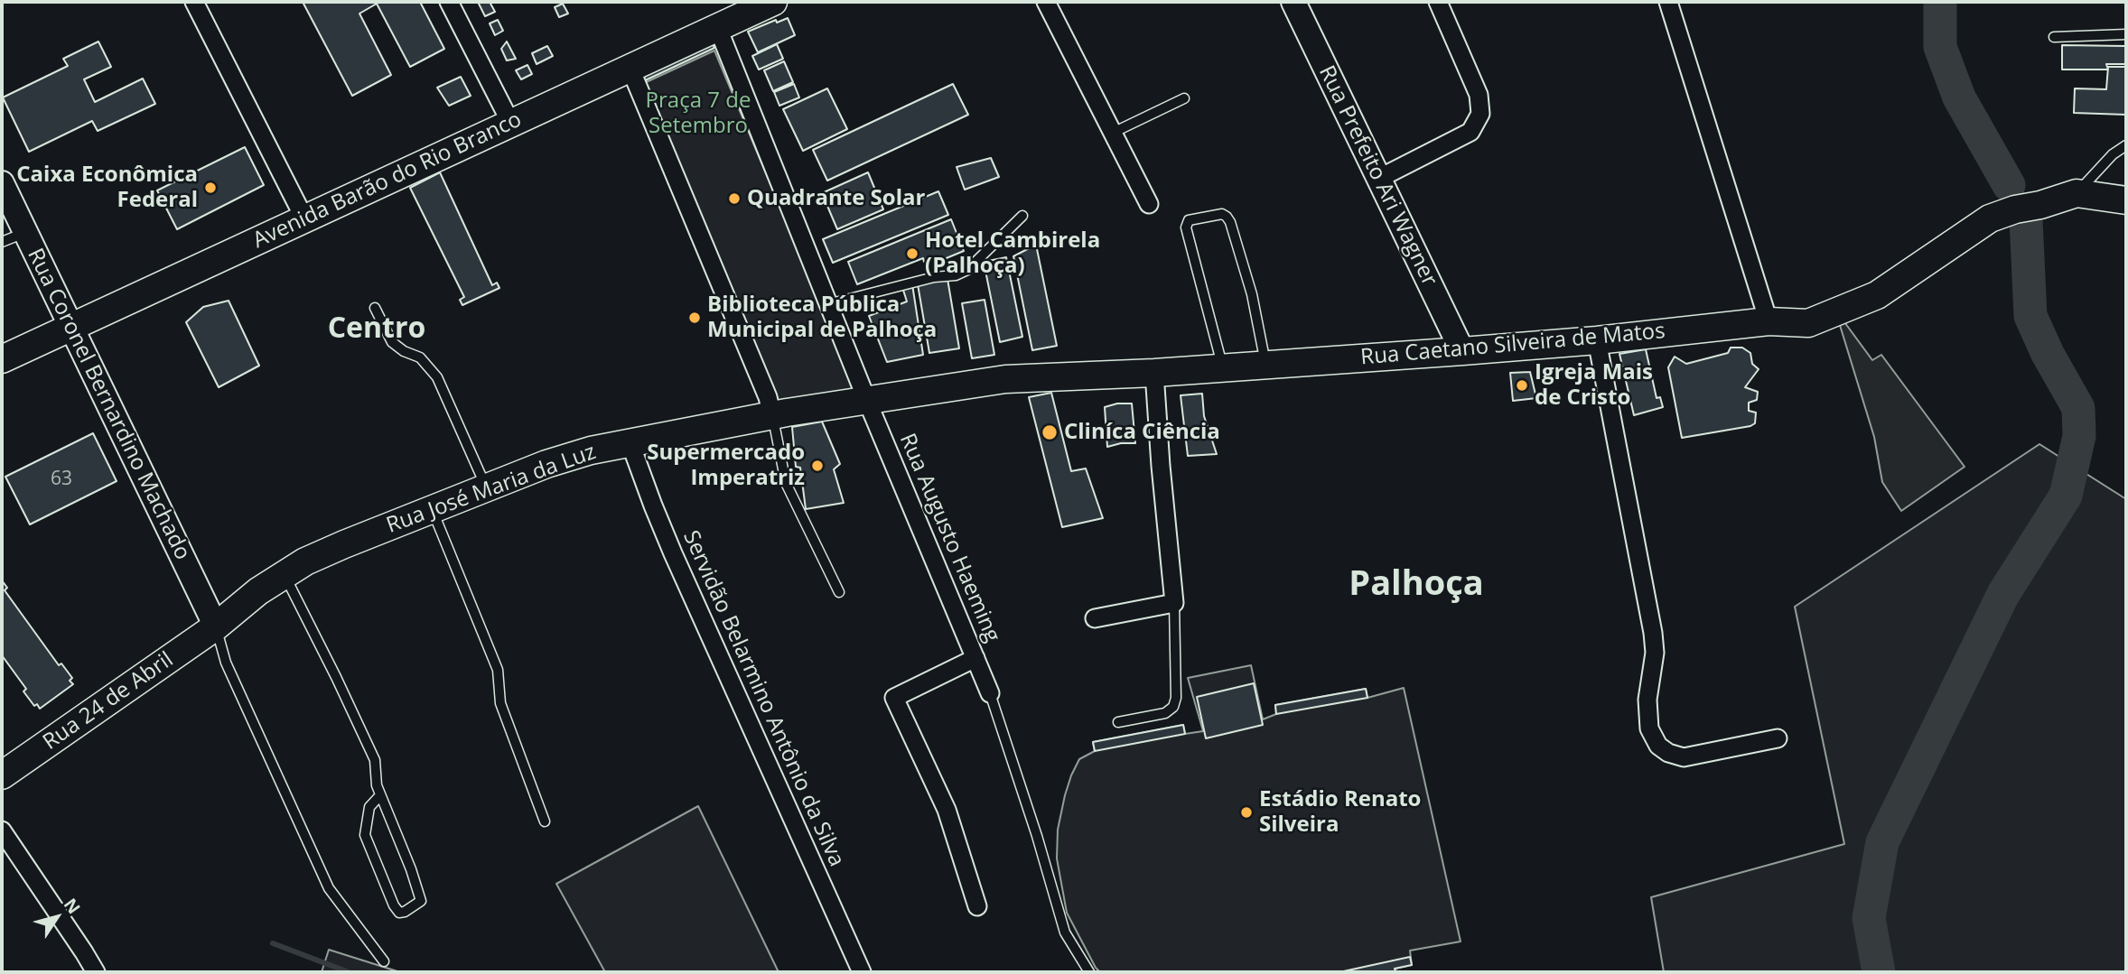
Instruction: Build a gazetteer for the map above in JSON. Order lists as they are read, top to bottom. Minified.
{"streets":{"main road":["Avenida Barão do Rio Branco","Rua Caetano Silveira de Matos","Rua José Maria da Luz","Rua 24 de Abril"],"street":["Rua Prefeito Ari Wagner","Rua Coronel Bernardino Machado","Rua Augusto Haeming","Servidão Belarmino Antônio da Silva"]},"crossings":[["Rua Prefeito Ari Wagner","Rua Caetano Silveira de Matos"],["Avenida Barão do Rio Branco","Rua Coronel Bernardino Machado"],["Rua Caetano Silveira de Matos","Rua José Maria da Luz"],["Rua Caetano Silveira de Matos","Rua Augusto Haeming"],["Rua Coronel Bernardino Machado","Rua José Maria da Luz"],["Rua Coronel Bernardino Machado","Rua 24 de Abril"],["Rua José Maria da Luz","Rua Augusto Haeming"],["Rua José Maria da Luz","Servidão Belarmino Antônio da Silva"],["Rua José Maria da Luz","Rua 24 de Abril"]],"districts":["Centro","Palhoça"],"parks":["Praça 7 de Setembro"],"places":["Caixa Econômica Federal","Quadrante Solar","Hotel Cambirela (Palhoça)","Biblioteca Pública Municipal de Palhoça","Igreja Mais de Cristo","Cliníca Ciência","Supermercado Imperatriz","Estádio Renato Silveira"],"house_numbers":["63"],"north":"top right"}
